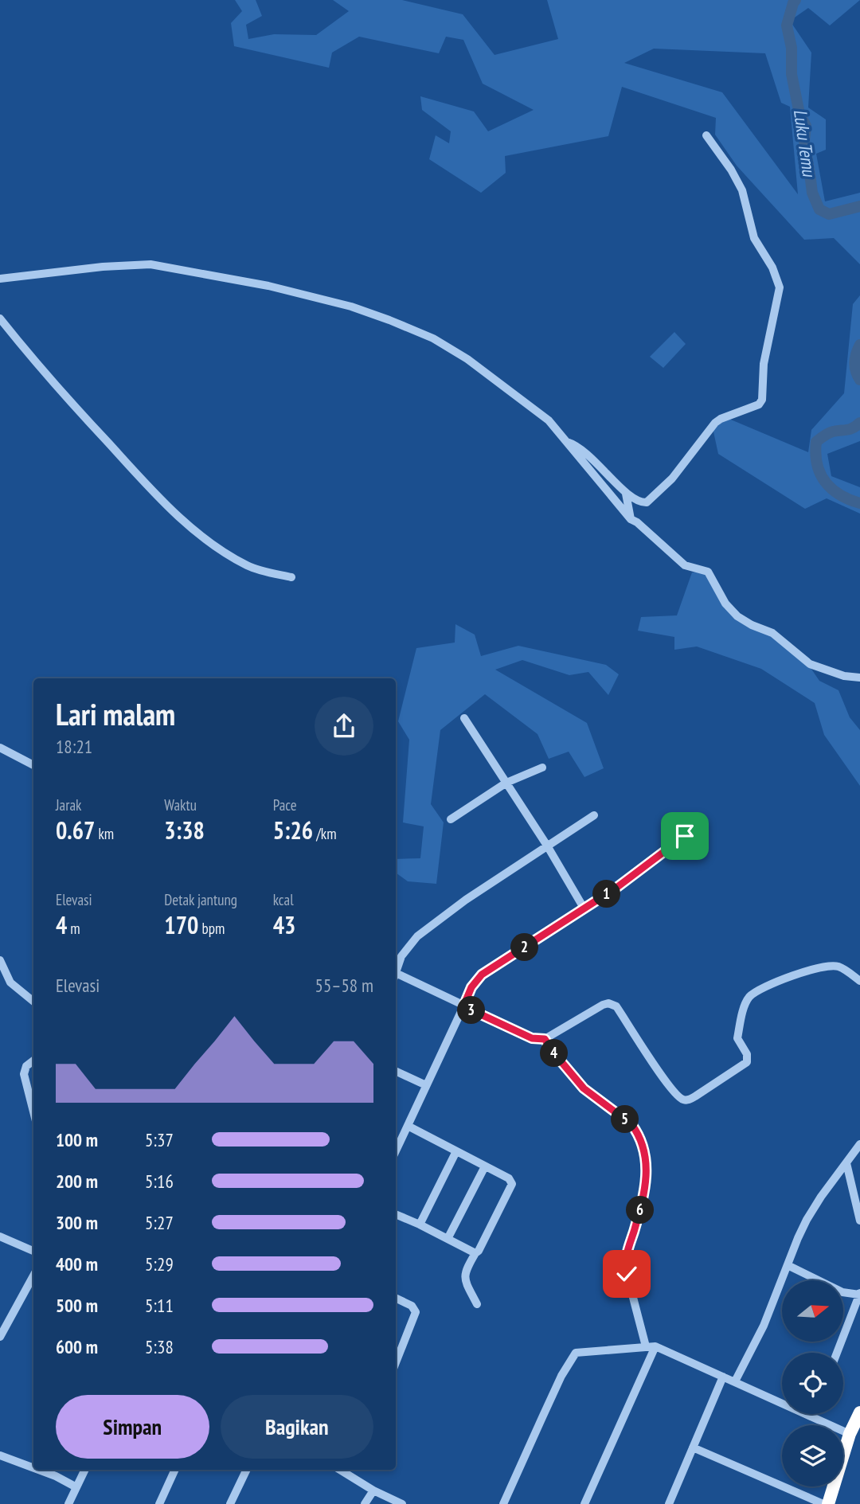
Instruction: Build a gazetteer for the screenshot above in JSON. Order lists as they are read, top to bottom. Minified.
{"water":["Luku Temu"],"north":"right","page":{"heading":["Lari malam","18:21"],"stats":[["Jarak","0.67 km"],["Waktu","3:38"],["Pace","5:26 /km"],["Elevasi","4 m"],["Detak jantung","170 bpm"],["kcal","43"]],"pins":["1","2","3","4","5","6"],"chart":["Elevasi","55–58 m"],"list":[{"name":"100 m","note":"5:37"},{"name":"200 m","note":"5:16"},{"name":"300 m","note":"5:27"},{"name":"400 m","note":"5:29"},{"name":"500 m","note":"5:11"},{"name":"600 m","note":"5:38"}],"buttons":["Simpan","Bagikan"]}}
